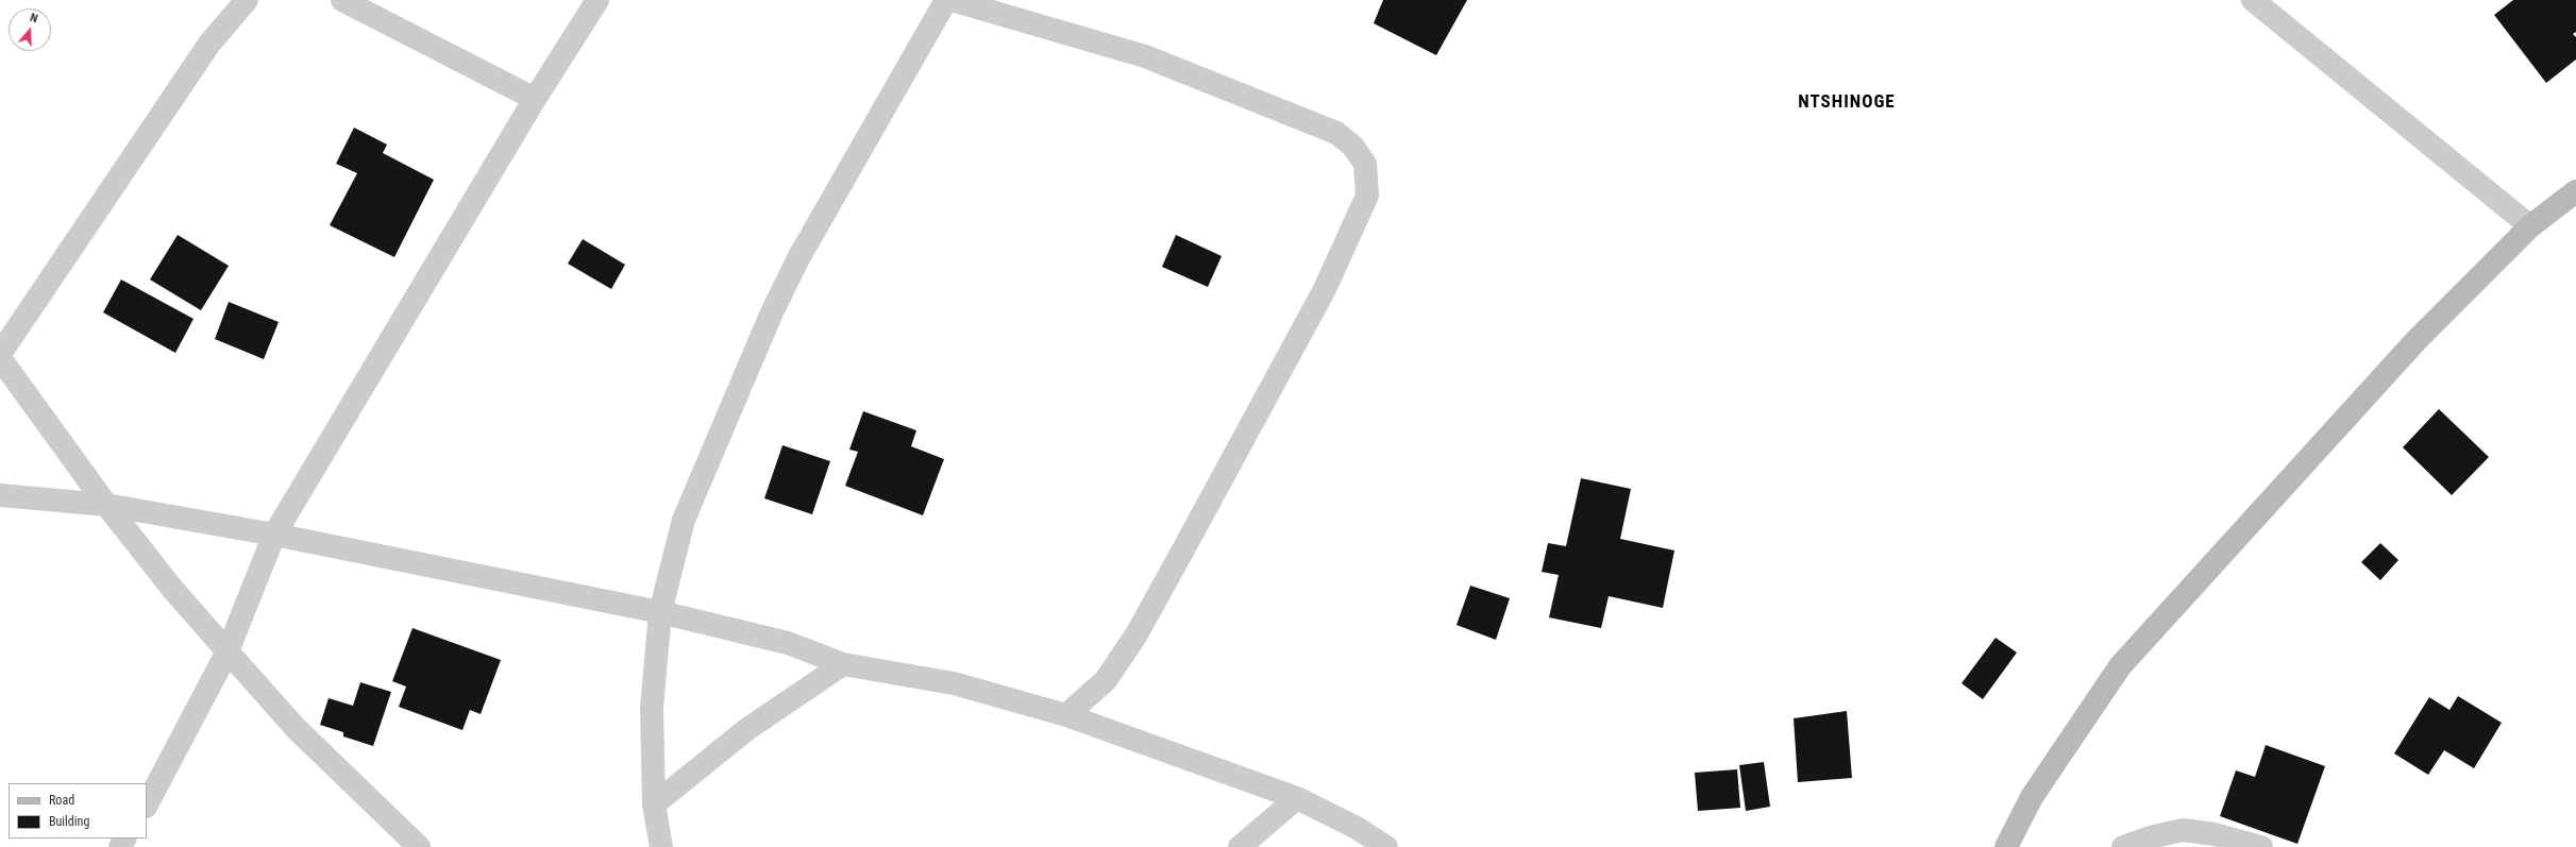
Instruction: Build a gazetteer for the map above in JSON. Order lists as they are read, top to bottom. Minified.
{"districts":["NTSHINOGE"],"legend":["Road","Building"],"north":"top"}
